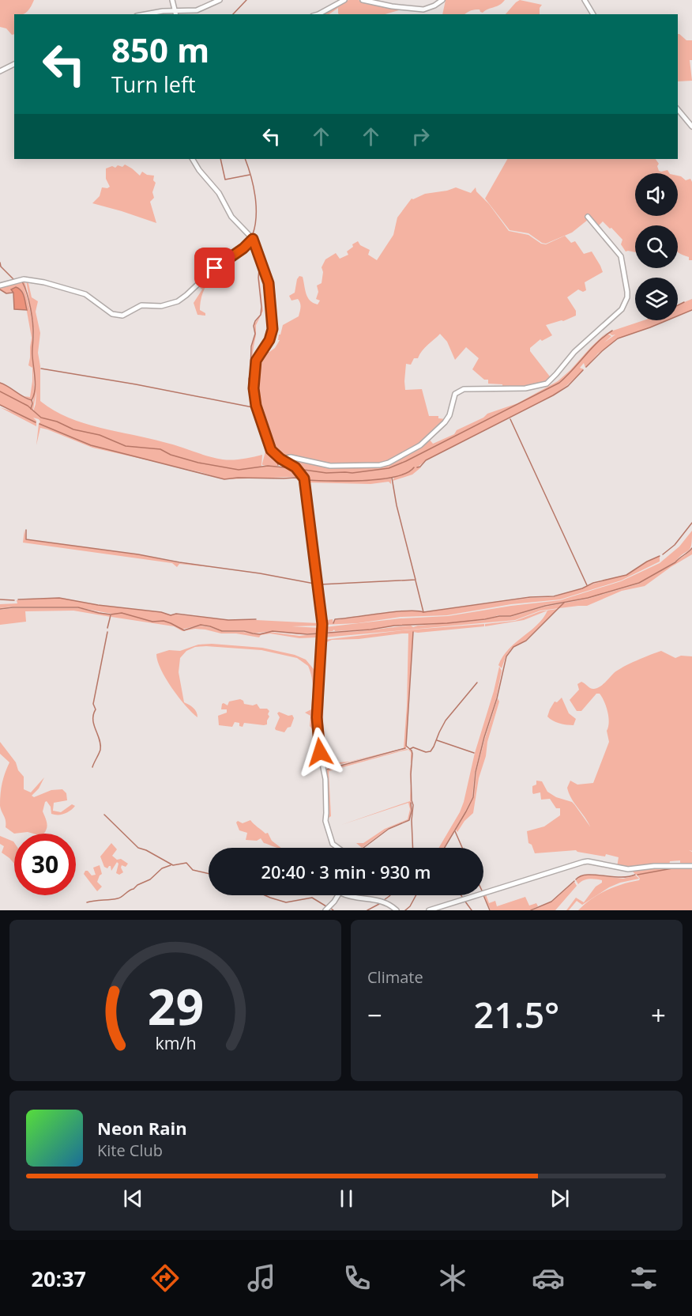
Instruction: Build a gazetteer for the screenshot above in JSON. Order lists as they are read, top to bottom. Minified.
{"page":{"turn":["850 m","Turn left"],"limit":"30","trip":"20:40 · 3 min · 930 m","tile":"Climate","heat":["−","21.5°","+"],"song":["Neon Rain","Kite Club"],"tabs":"20:37","gauge":["29","km/h"]}}
